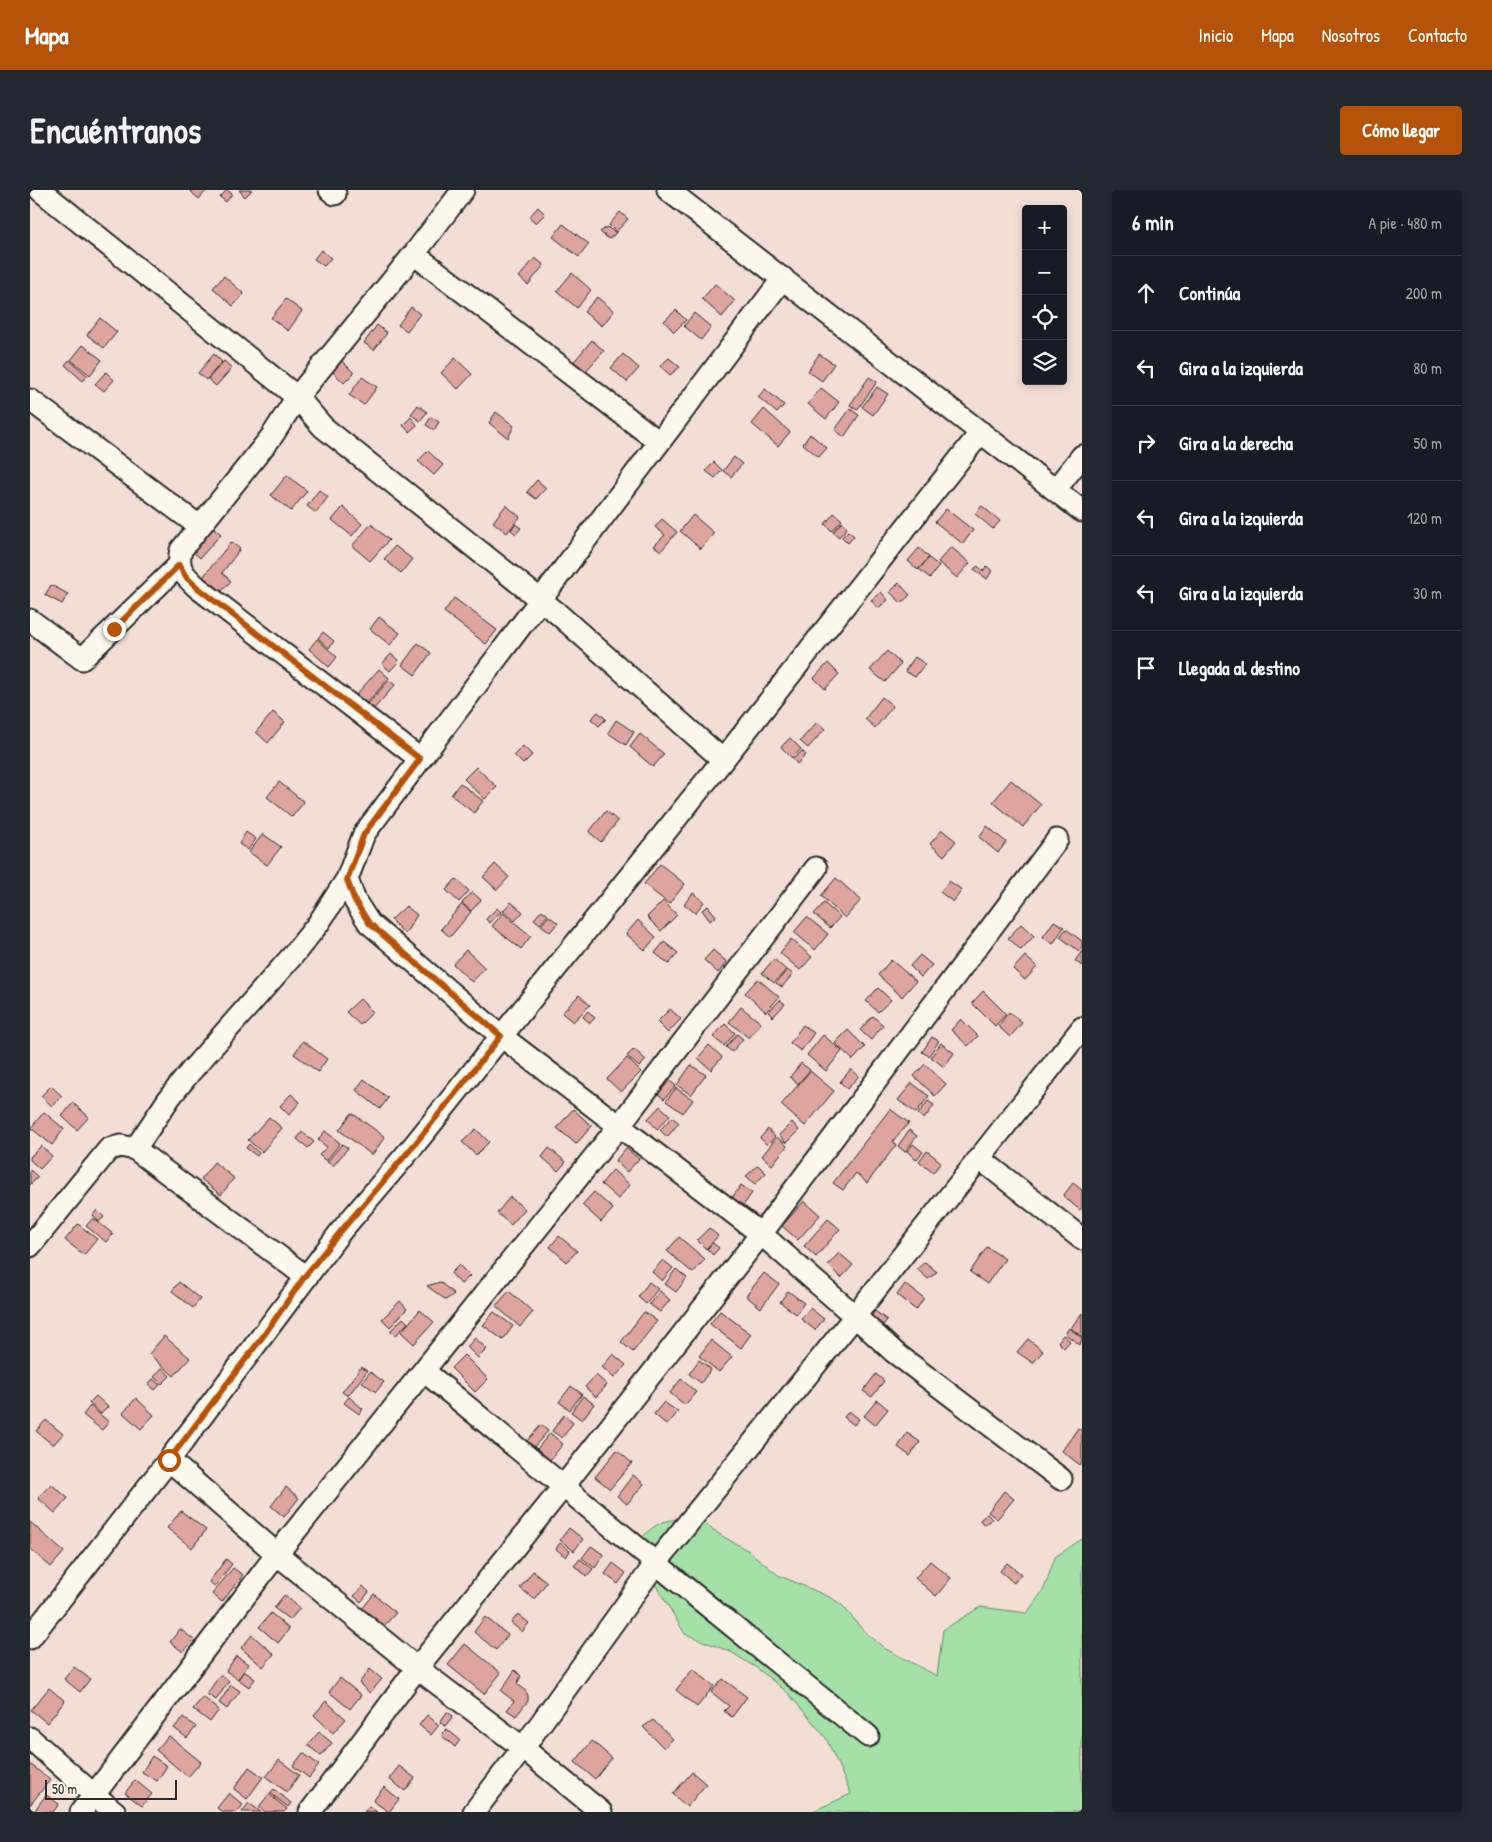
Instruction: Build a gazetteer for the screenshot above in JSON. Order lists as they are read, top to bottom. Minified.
{"scale_bar":"50 m","page":{"header":"Mapa","nav":["Inicio","Mapa","Nosotros","Contacto"],"buttons":"Cómo llegar","title":"Encuéntranos","heading":["6 min","A pie · 480 m"],"map_buttons":["+","−"],"list":[["Continúa","200 m"],["Gira a la izquierda","80 m"],["Gira a la derecha","50 m"],["Gira a la izquierda","120 m"],["Gira a la izquierda","30 m"],"Llegada al destino"],"scale":"50 m"}}
